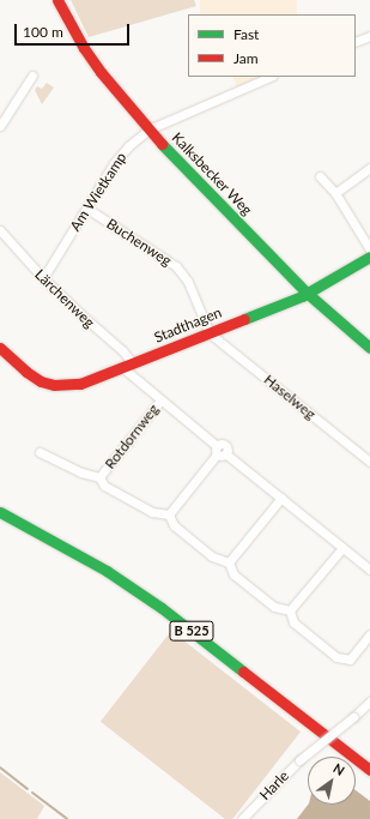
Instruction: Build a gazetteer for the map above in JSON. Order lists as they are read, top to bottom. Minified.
{"streets":{"street":["Kalksbecker Weg","Am Wietkamp","Buchenweg","Lärchenweg","Stadthagen","Haselweg","Rotdornweg","B 525","Harle"]},"crossings":[["Kalksbecker Weg","Am Wietkamp"],["Kalksbecker Weg","Stadthagen"],["Am Wietkamp","Buchenweg"],["Am Wietkamp","Lärchenweg"],["Buchenweg","Stadthagen"],["Buchenweg","Haselweg"],["Lärchenweg","Stadthagen"],["Lärchenweg","Rotdornweg"],["Stadthagen","Haselweg"],["Stadthagen","Rotdornweg"]],"legend":["Fast","Jam"],"scale_bar":"100 m","north":"top right"}
